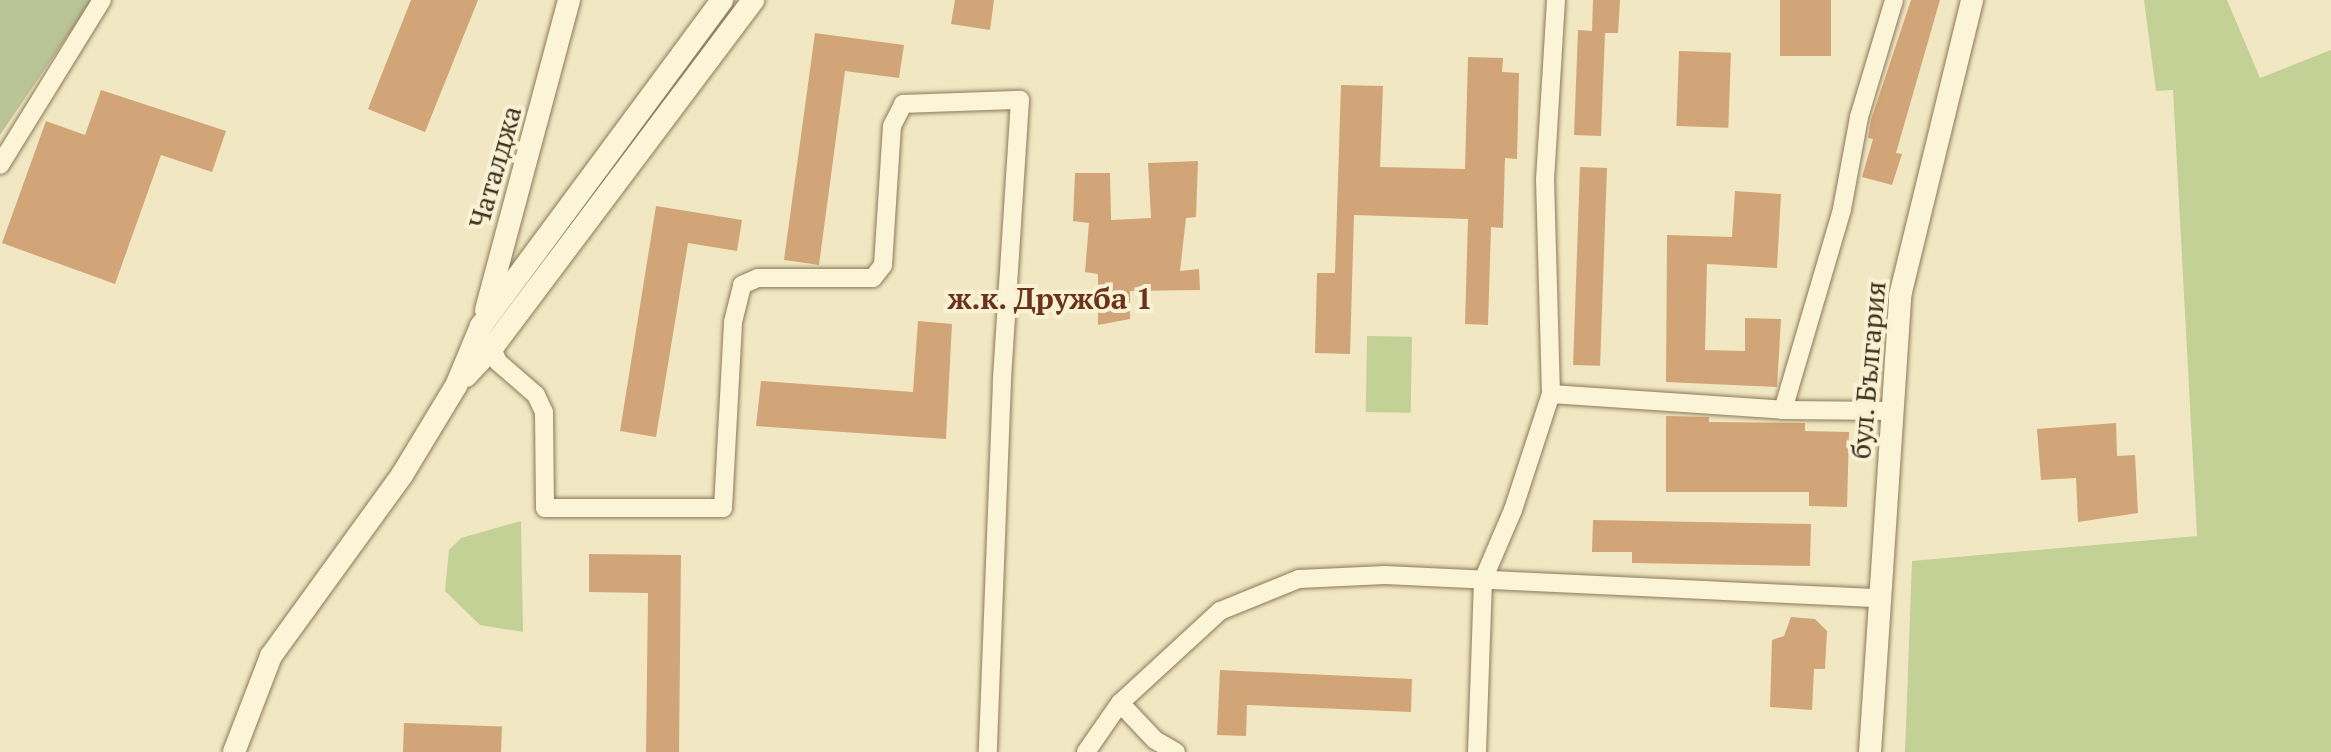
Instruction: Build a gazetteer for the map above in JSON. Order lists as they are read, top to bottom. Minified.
{"streets":{"street":["Чаталджа","бул. България"]},"districts":["ж.к. Дружба 1"]}
